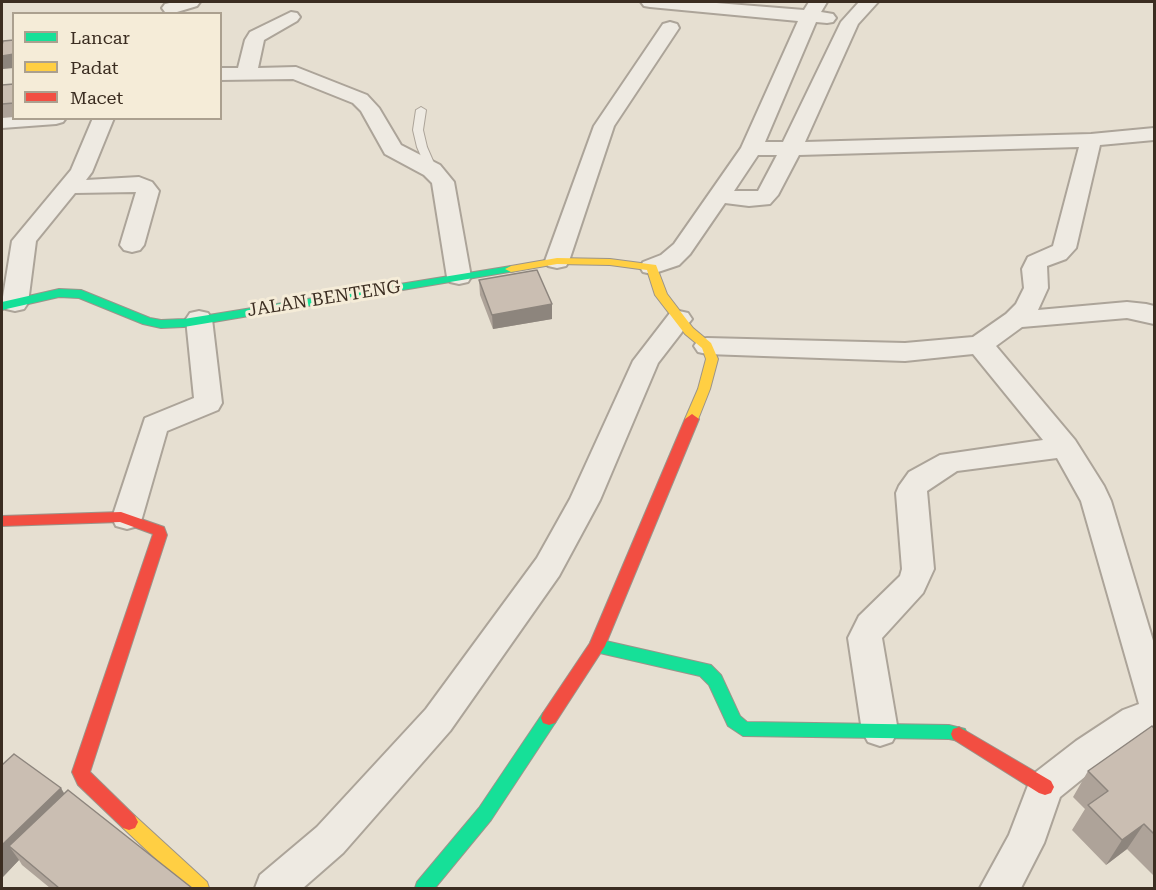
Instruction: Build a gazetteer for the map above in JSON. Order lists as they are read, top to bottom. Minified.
{"streets":{"street":["JALAN BENTENG"]},"legend":["Lancar","Padat","Macet"]}
